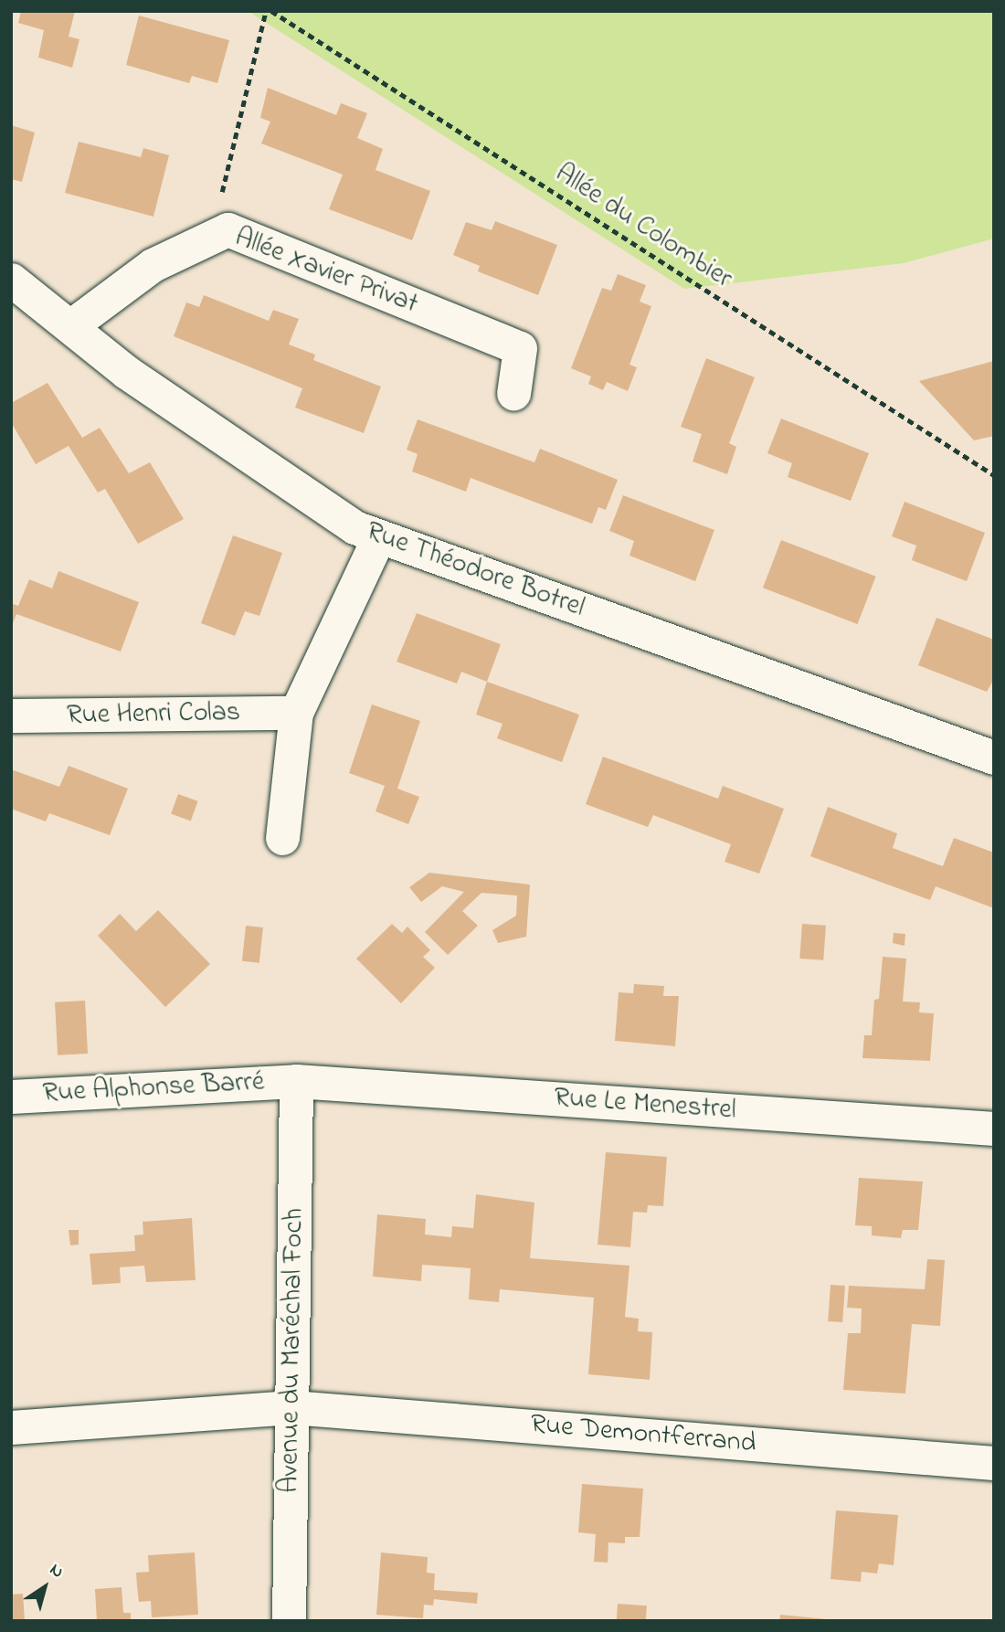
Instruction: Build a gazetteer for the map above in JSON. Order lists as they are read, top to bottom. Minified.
{"streets":{"street":["Allée Xavier Privat","Rue Théodore Botrel","Rue Henri Colas","Rue Alphonse Barré","Rue Le Menestrel","Avenue du Maréchal Foch","Rue Demontferrand"],"path":["Allée du Colombier"]},"crossings":[["Allée Xavier Privat","Rue Théodore Botrel"],["Rue Alphonse Barré","Rue Le Menestrel"],["Rue Alphonse Barré","Avenue du Maréchal Foch"],["Rue Le Menestrel","Avenue du Maréchal Foch"],["Avenue du Maréchal Foch","Rue Demontferrand"]],"north":"top right"}
